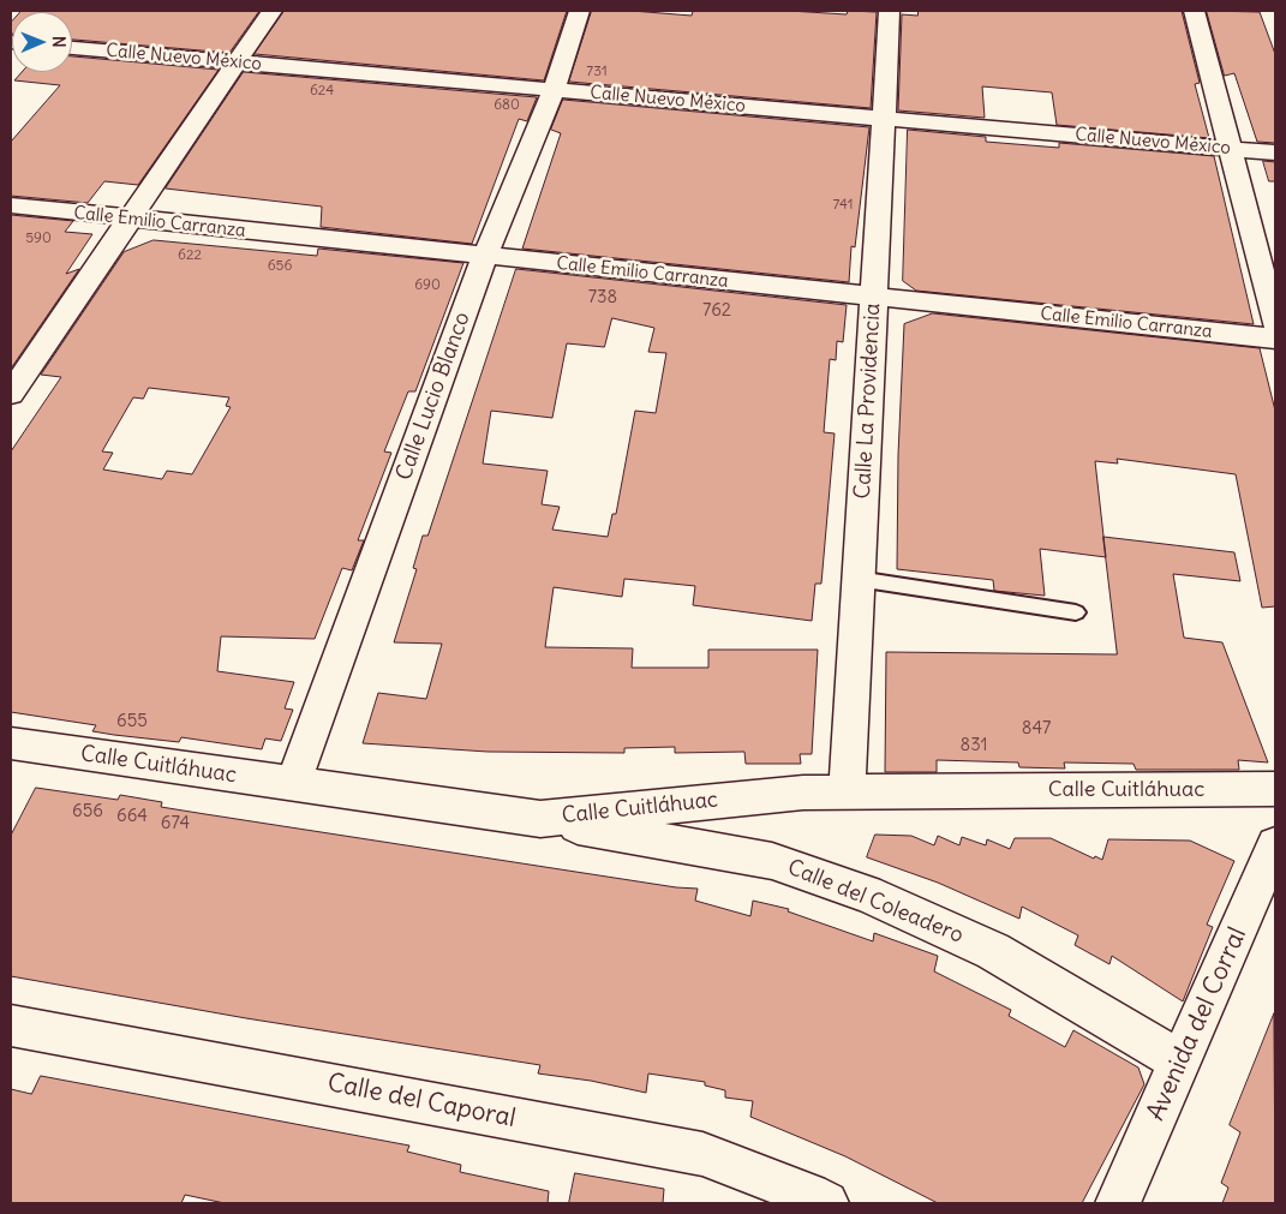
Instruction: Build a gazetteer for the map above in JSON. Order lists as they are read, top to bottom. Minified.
{"streets":{"street":["Calle Nuevo México","Calle Emilio Carranza","Calle Lucio Blanco","Calle La Providencia","Calle Cuitláhuac","Calle del Coleadero","Avenida del Corral","Calle del Caporal"]},"crossings":[["Calle Nuevo México","Calle Lucio Blanco"],["Calle Nuevo México","Calle La Providencia"],["Calle Emilio Carranza","Calle Lucio Blanco"],["Calle Emilio Carranza","Calle La Providencia"],["Calle Lucio Blanco","Calle Cuitláhuac"],["Calle La Providencia","Calle Cuitláhuac"],["Calle Cuitláhuac","Calle del Coleadero"],["Calle del Coleadero","Avenida del Corral"]],"house_numbers":["731","624","680","741","590","622","656","690","738","762","655","847","831","656","664","674"],"north":"right"}
